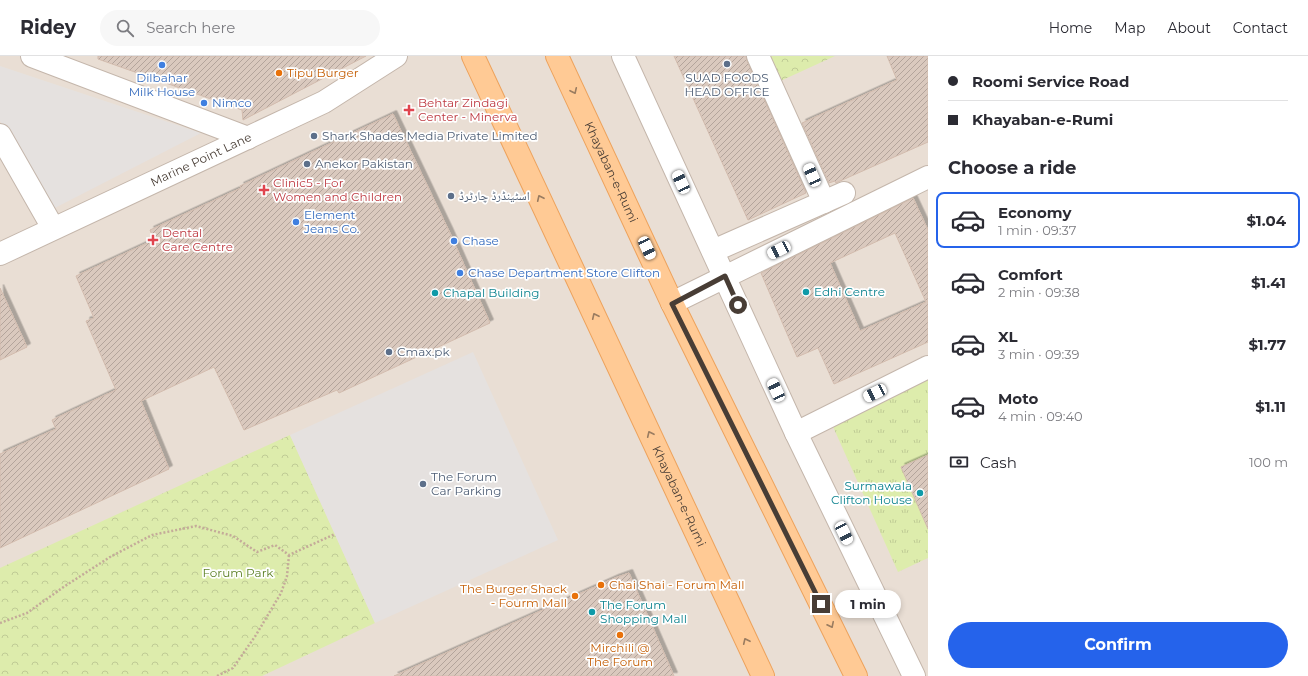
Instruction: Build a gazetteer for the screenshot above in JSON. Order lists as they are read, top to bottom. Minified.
{"streets":{"main road":["Khayaban-e-Rumi"],"street":["Marine Point Lane"]},"parks":["Forum Park"],"places":{"other":["SUAD FOODS HEAD OFFICE","Dilbahar Milk House","Tipu Burger","Nimco","Shark Shades Media Private Limited","Anekor Pakistan","اسٹینڈرڈ چارٹرڈ","Element Jeans Co.","Chase","Chase Department Store Clifton","Edhi Centre","Chapal Building","Cmax.pk","The Forum Car Parking","Surmawala Clifton House","Chai Shai - Forum Mall","The Burger Shack - Fourm Mall","The Forum Shopping Mall","Mirchili @ The Forum"],"health":["Behtar Zindagi Center - Minerva","Clinic5 - For Women and Children","Dental Care Centre"]},"page":{"header":"Ridey","search":"Search here","nav":["Home","Map","About","Contact"],"banner":["Roomi Service Road","Khayaban-e-Rumi"],"heading":"Choose a ride","list":[{"name":"Economy","note":"1 min · 09:37","value":"$1.04"},{"name":"Comfort","note":"2 min · 09:38","value":"$1.41"},{"name":"XL","note":"3 min · 09:39","value":"$1.77"},{"name":"Moto","note":"4 min · 09:40","value":"$1.11"}],"pay":["Cash","100 m"],"bubble":"1 min","buttons":"Confirm"}}
